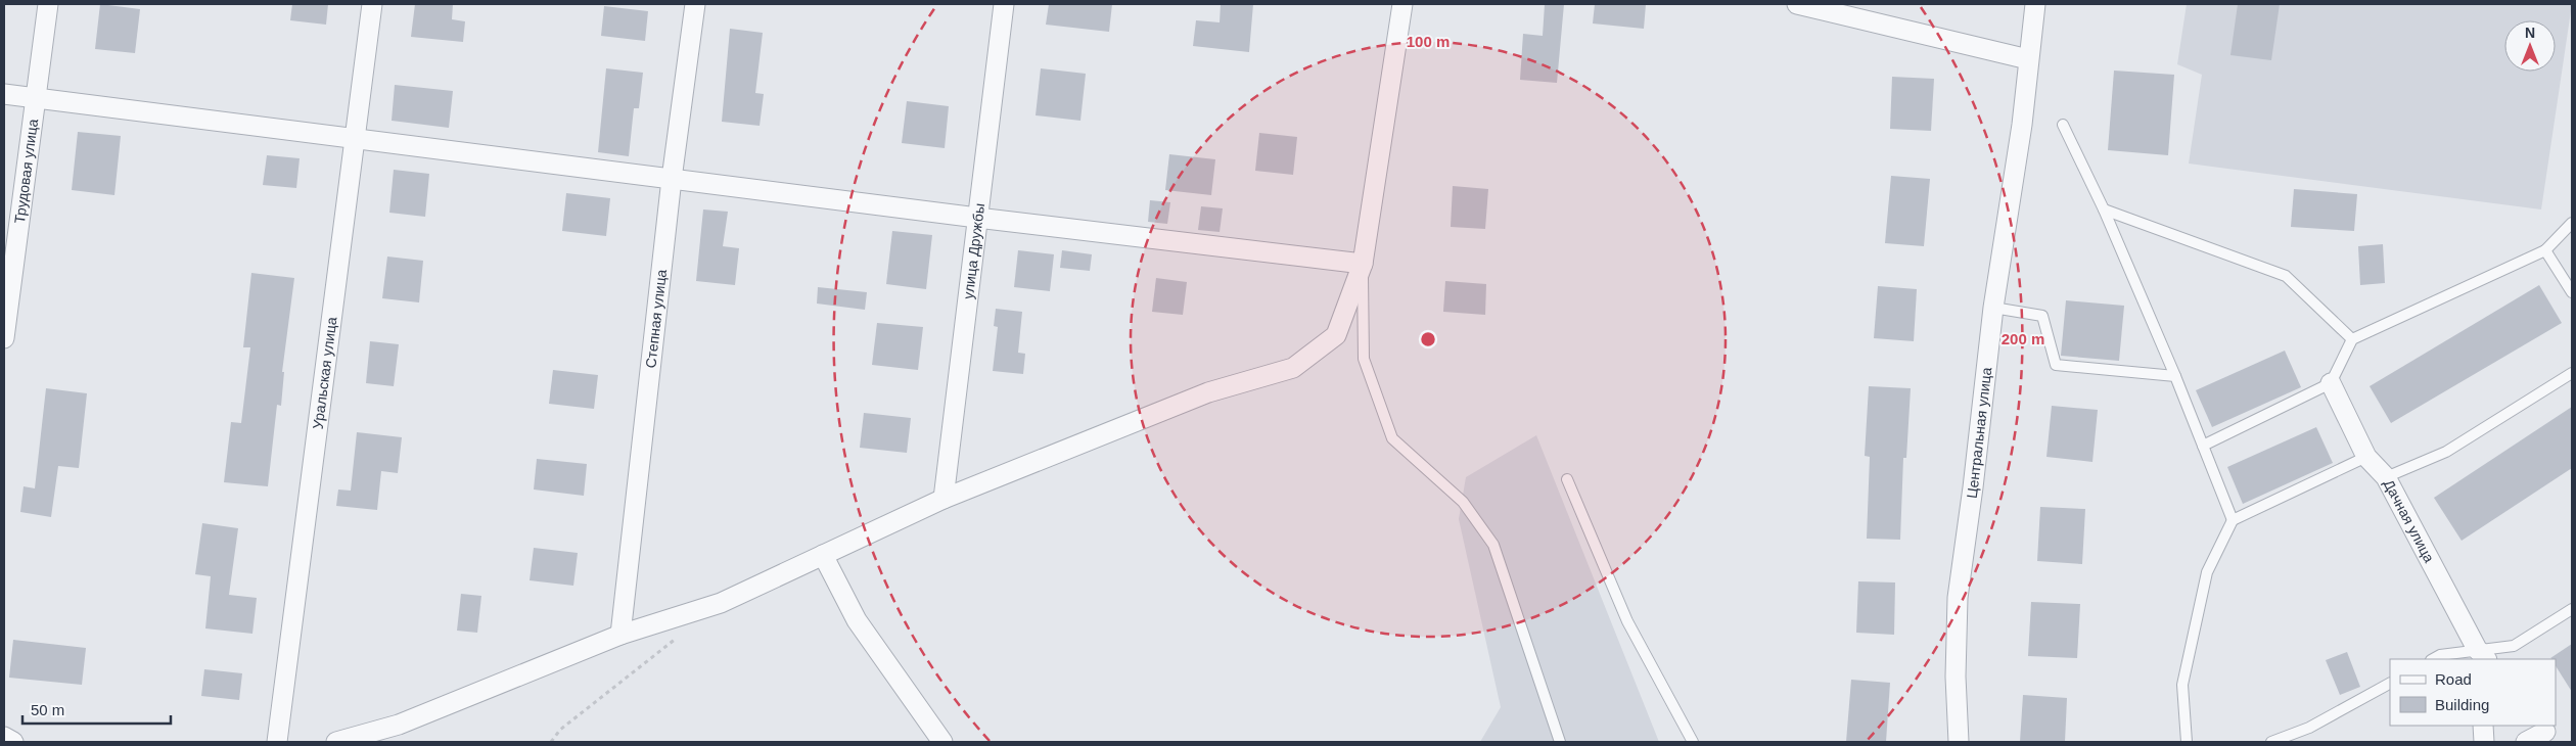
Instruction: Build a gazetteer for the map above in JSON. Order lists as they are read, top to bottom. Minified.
{"streets":{"street":["Трудовая улица","улица Дружбы","Степная улица","Уральская улица","Центральная улица","Дачная улица"]},"legend":["Road","Building"],"scale_bar":"50 m","north":"top","rings":["100 m","200 m"]}
